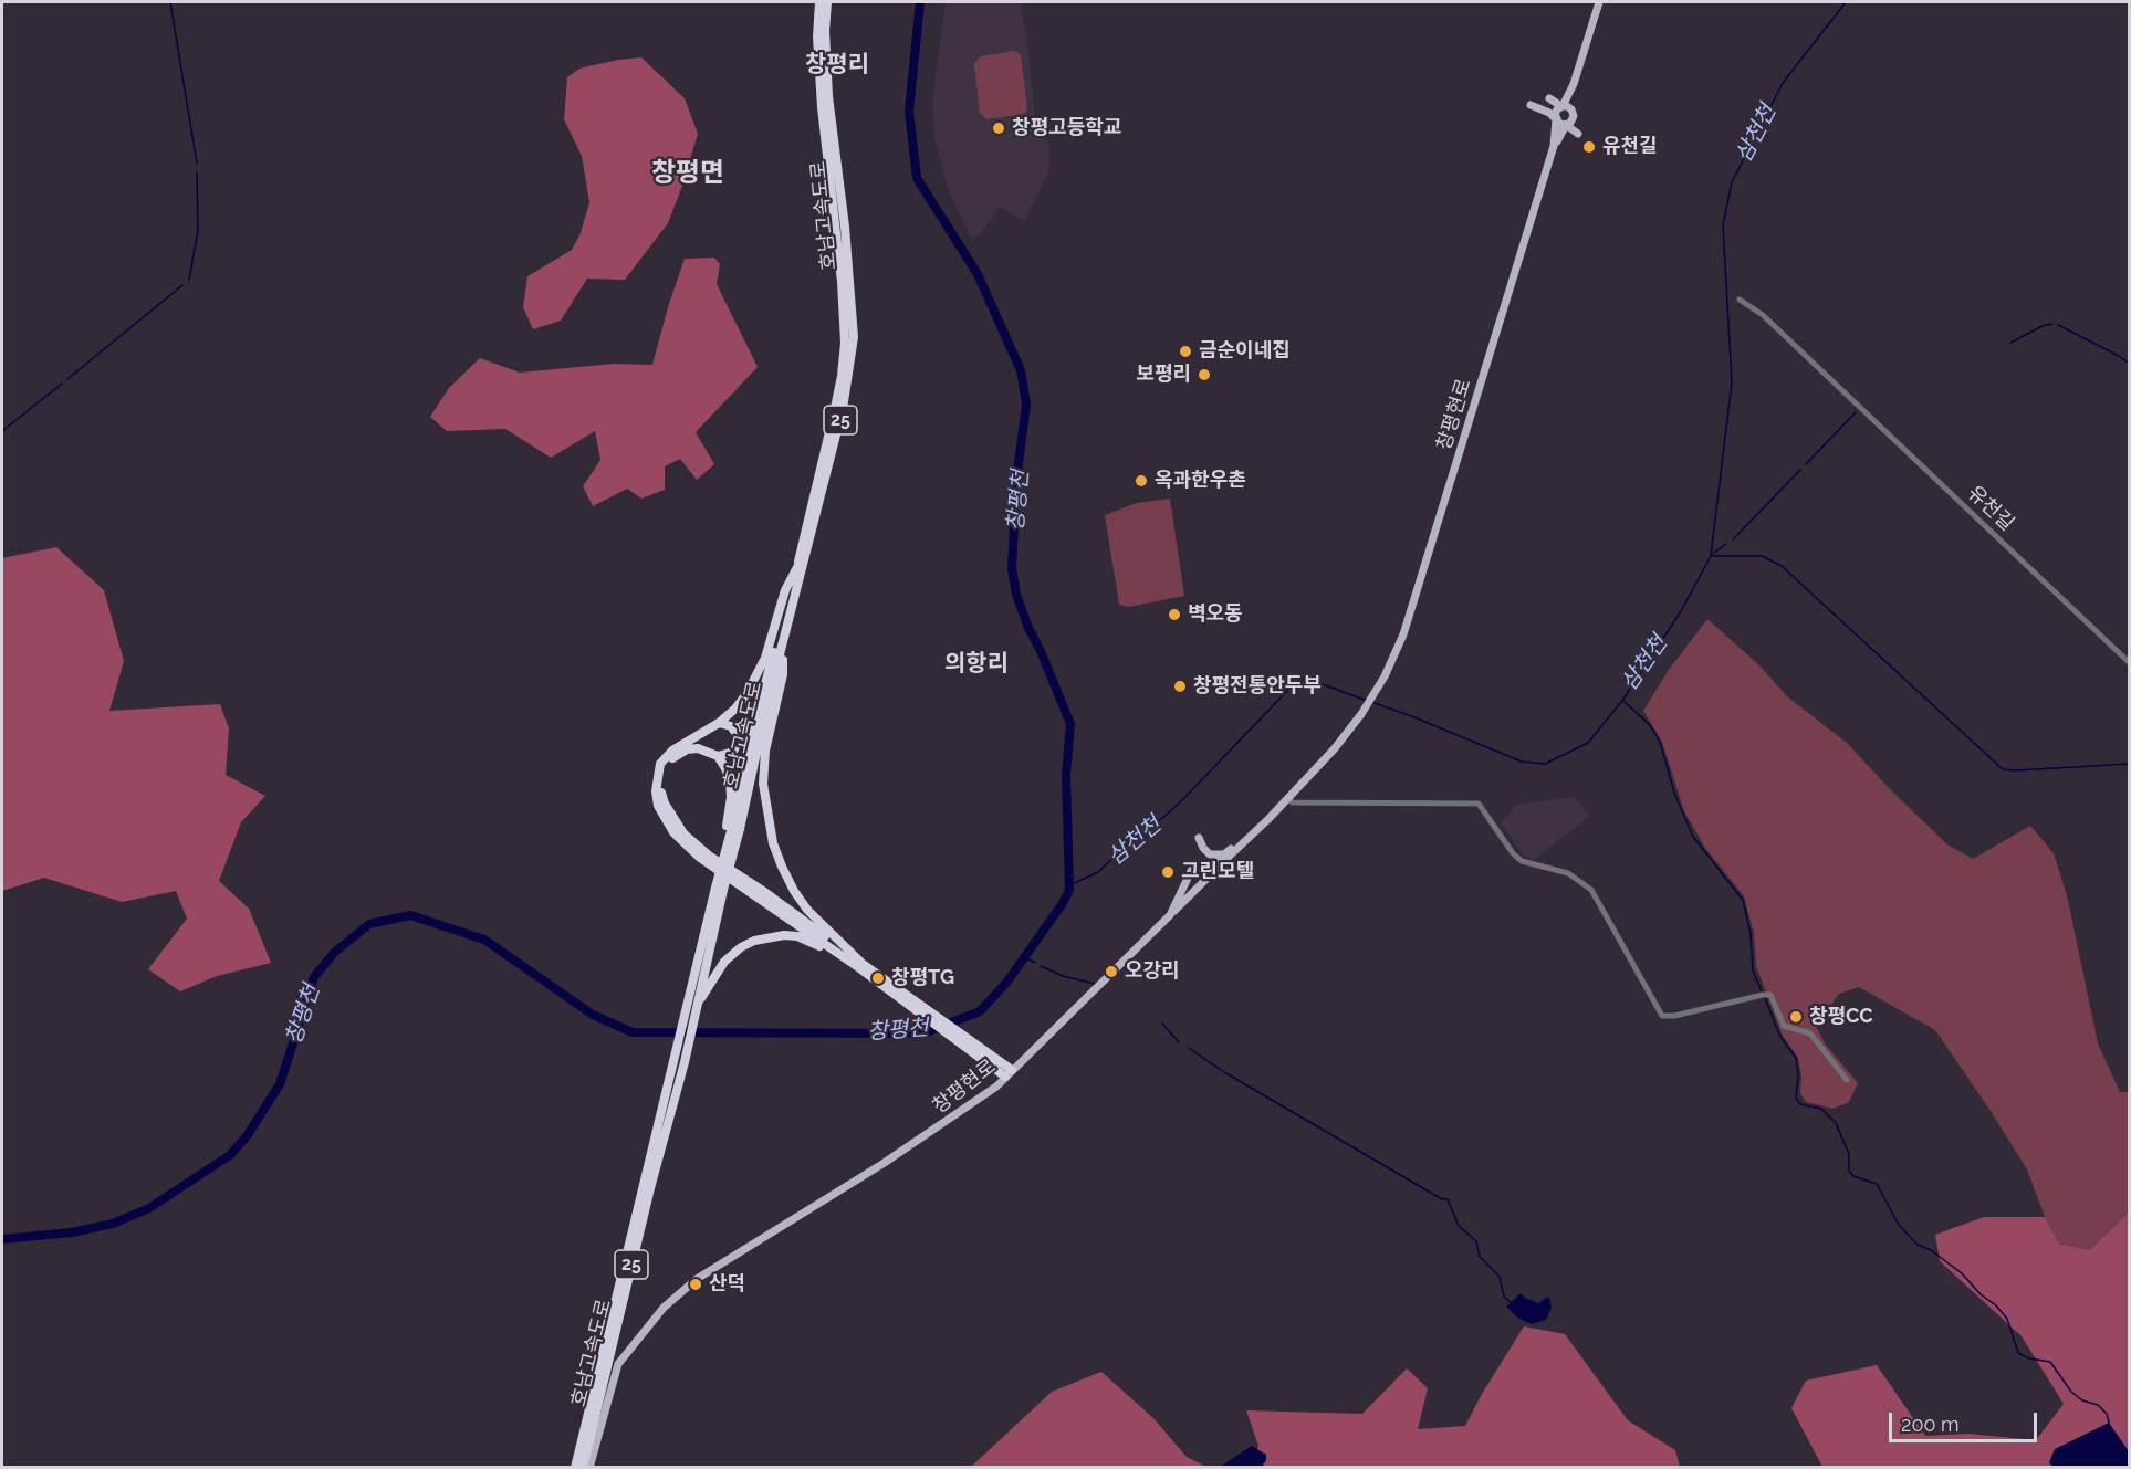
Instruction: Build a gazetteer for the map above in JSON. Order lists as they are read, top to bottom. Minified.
{"streets":{"highway":["호남고속도로","25"],"main road":["창평현로"],"street":["유천길"]},"crossings":[["호남고속도로","25"]],"districts":["창평리","창평면","의항리"],"water":["삼천천","창평천"],"places":["창평고등학교","유천길","금순이네집","보평리","옥과한우촌","벽오동","창평전통안두부","그린모텔","오강리","창평TG","창평CC","산덕"],"scale_bar":"200 m"}
